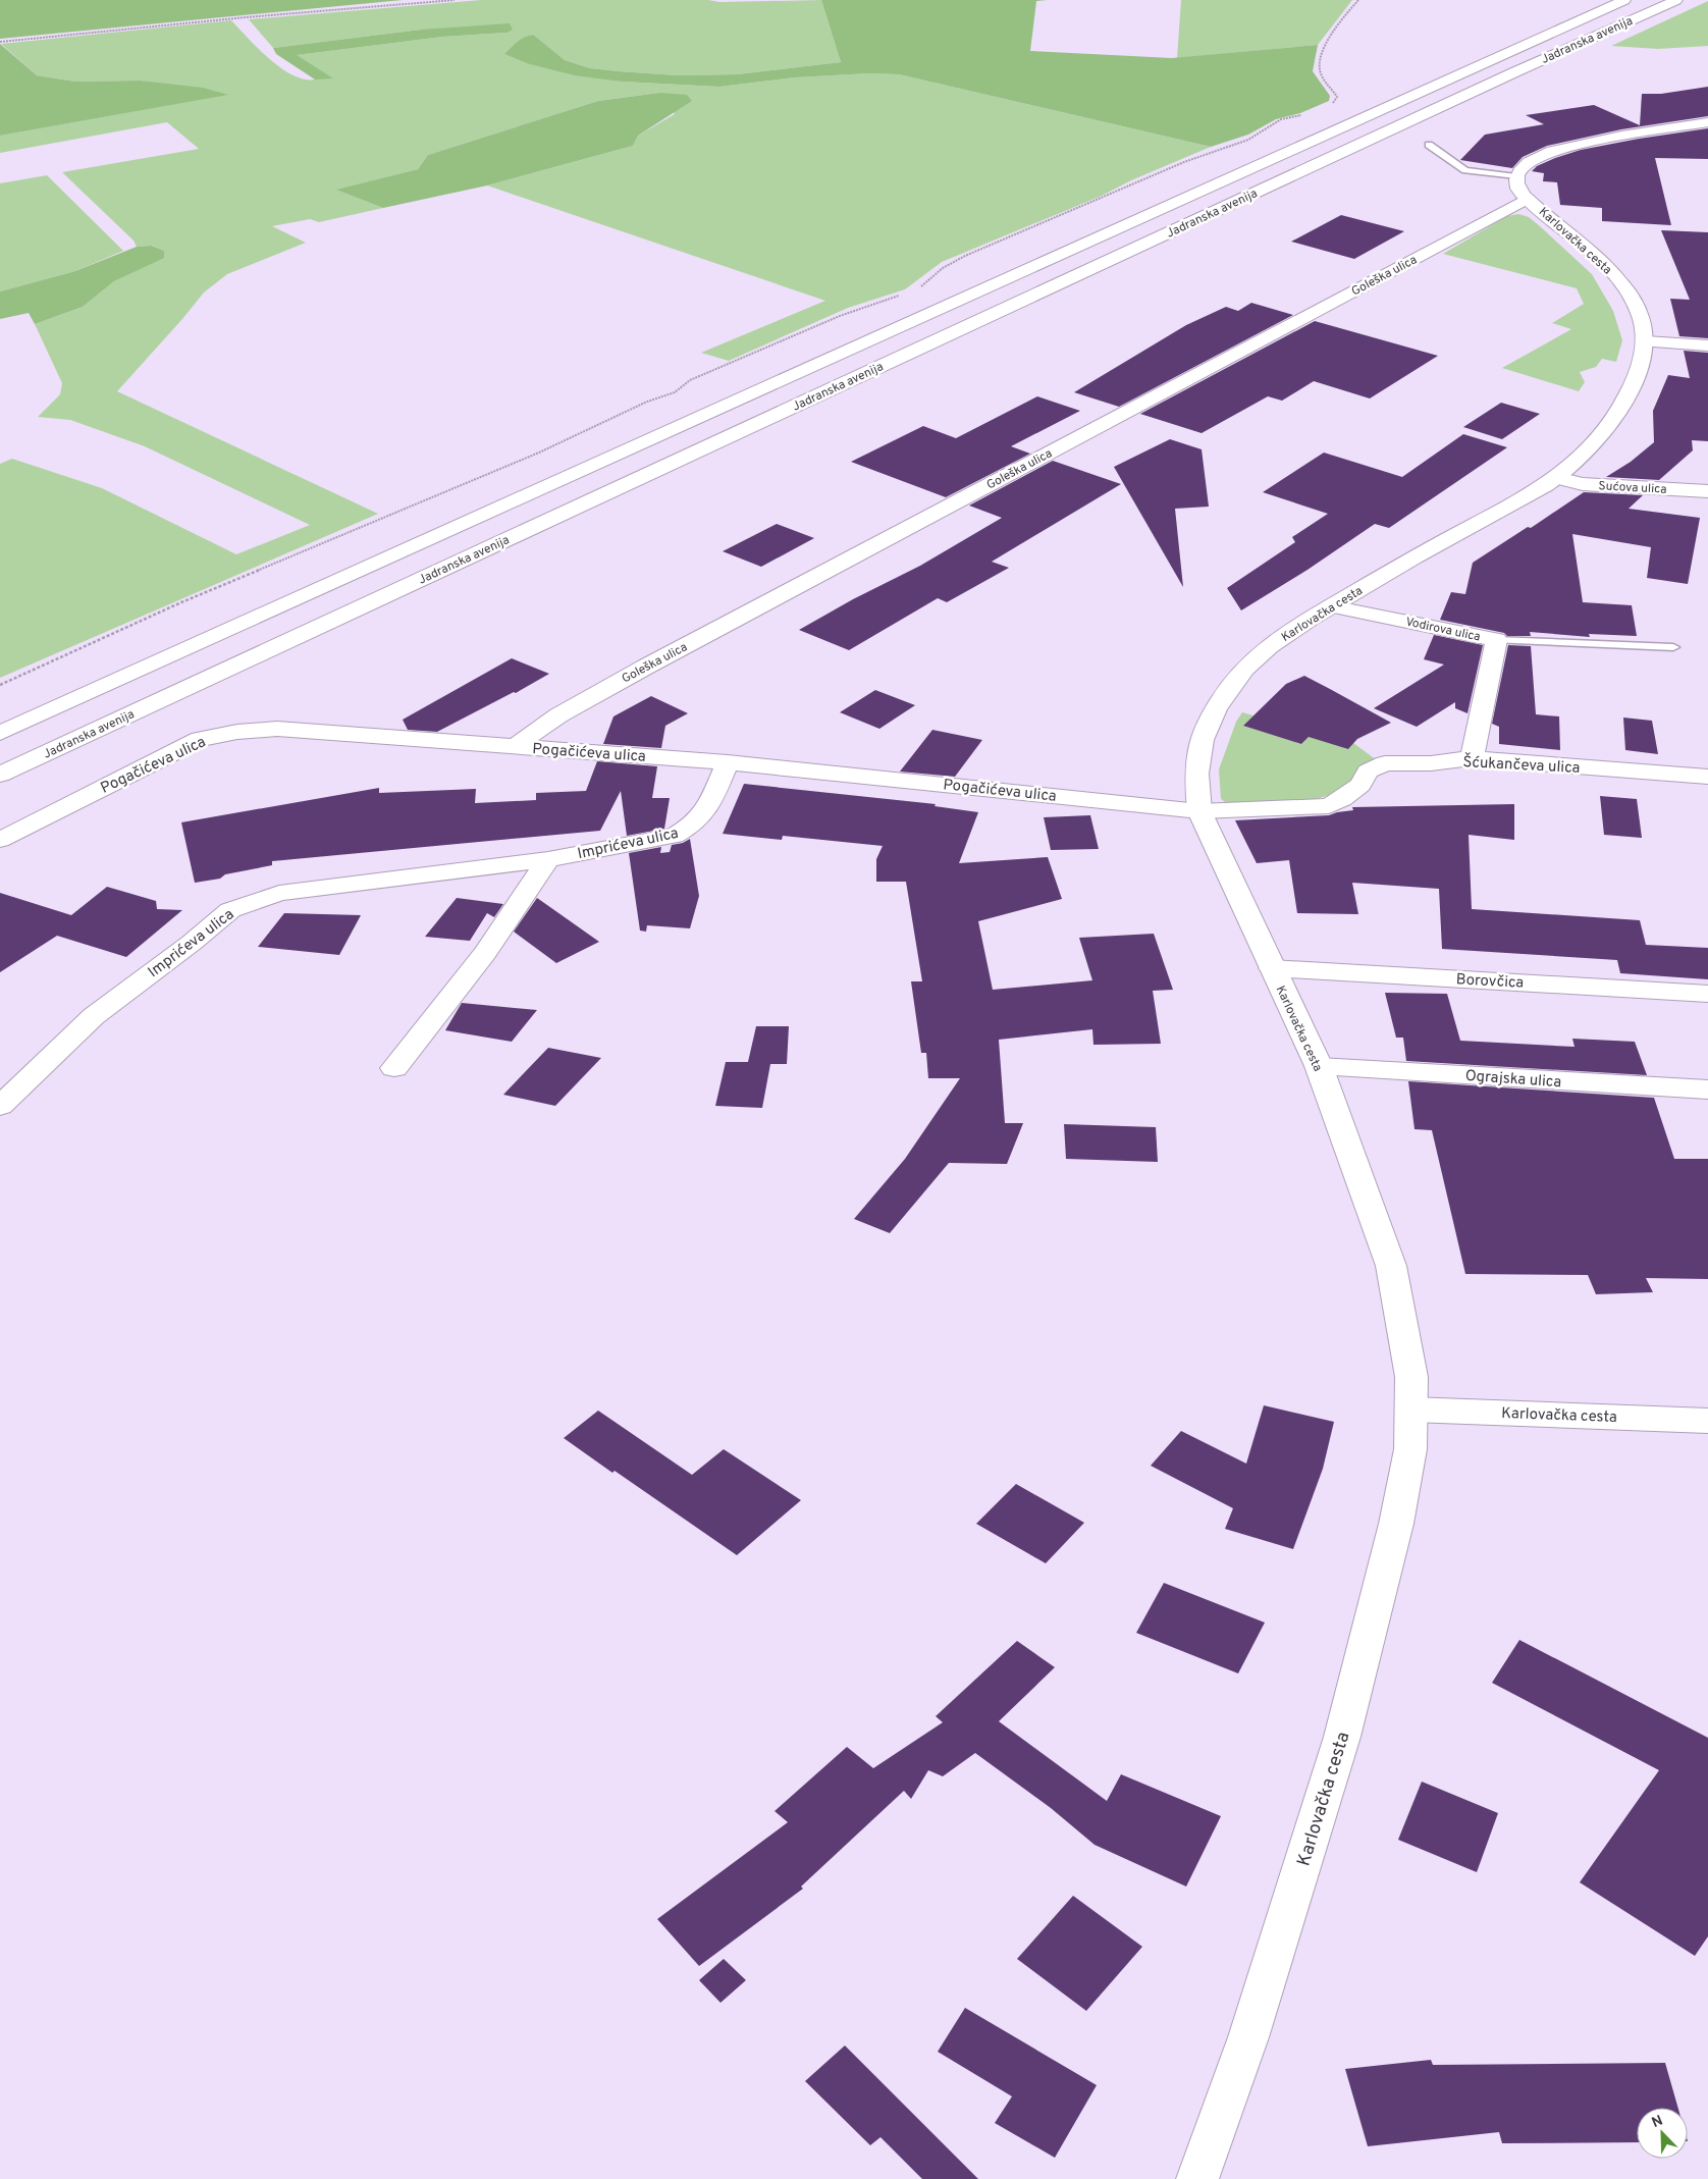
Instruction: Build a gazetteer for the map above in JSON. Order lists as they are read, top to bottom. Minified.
{"streets":{"street":["Jadranska avenija","Karlovačka cesta","Goleška ulica","Sućova ulica","Vodirova ulica","Pogačićeva ulica","Šćukančeva ulica","Imprićeva ulica","Borovčica","Ograjska ulica"]},"crossings":[["Karlovačka cesta","Goleška ulica"],["Karlovačka cesta","Sućova ulica"],["Karlovačka cesta","Vodirova ulica"],["Karlovačka cesta","Pogačićeva ulica"],["Karlovačka cesta","Šćukančeva ulica"],["Karlovačka cesta","Borovčica"],["Karlovačka cesta","Ograjska ulica"],["Goleška ulica","Pogačićeva ulica"],["Vodirova ulica","Šćukančeva ulica"],["Pogačićeva ulica","Šćukančeva ulica"],["Pogačićeva ulica","Imprićeva ulica"]],"north":"top left"}
